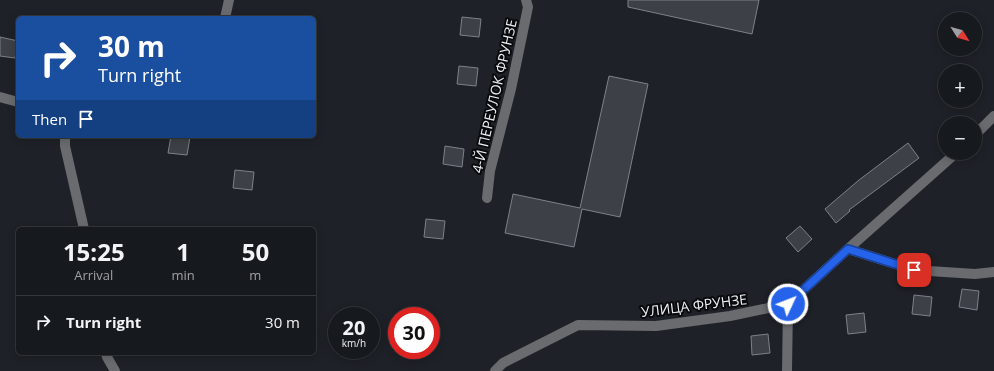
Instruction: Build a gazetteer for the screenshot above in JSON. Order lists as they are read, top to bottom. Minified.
{"streets":{"street":["4-Й ПЕРЕУЛОК ФРУНЗЕ","УЛИЦА ФРУНЗЕ"]},"north":"bottom right","page":{"map_buttons":["+","−"],"turn":["30 m","Turn right"],"then":"Then","eta":["15:25","Arrival","1","min","50","m"],"list":[{"name":"Turn right","value":"30 m"}],"speed":"20 km/h","limit":"30"}}
